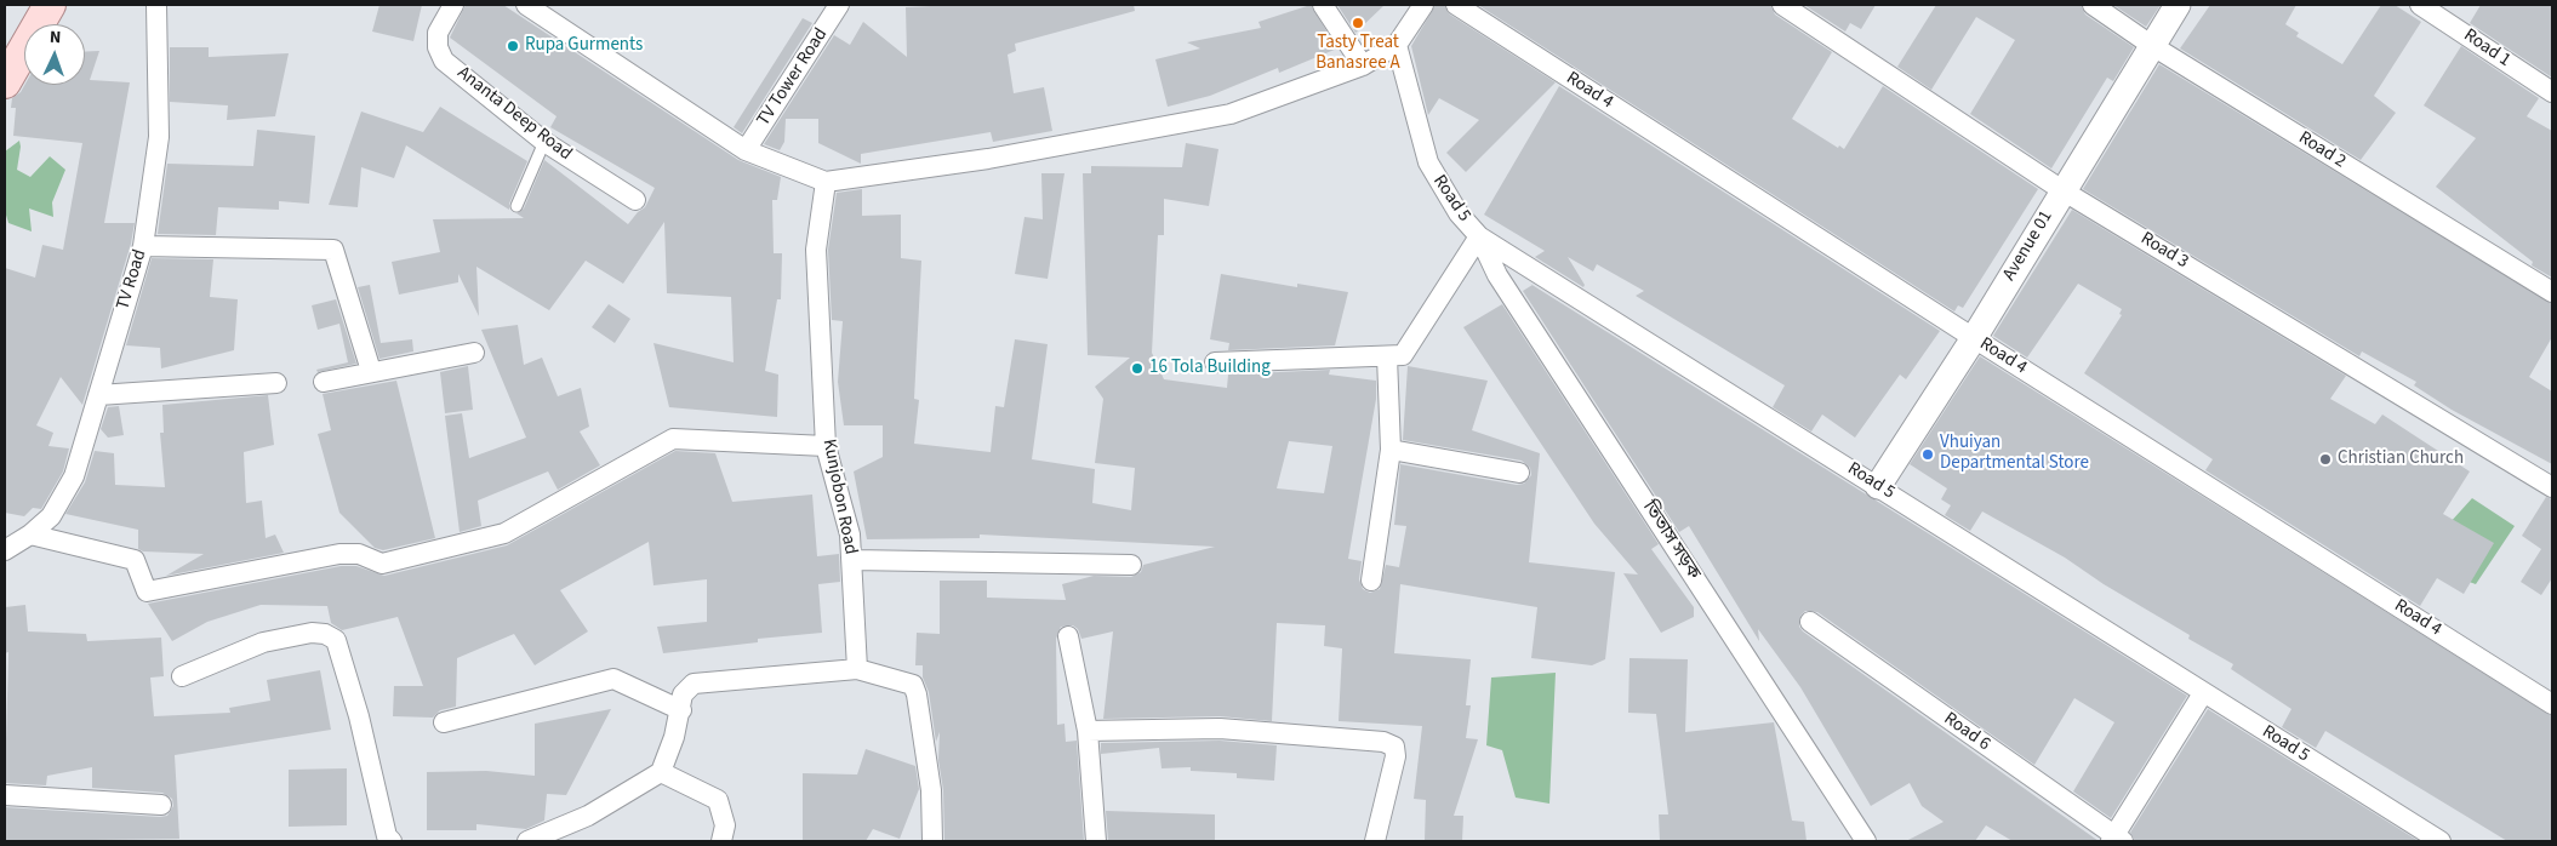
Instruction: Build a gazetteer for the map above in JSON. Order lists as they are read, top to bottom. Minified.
{"streets":{"street":["Road 1","TV Tower Road","Road 4","Ananta Deep Road","Road 2","Road 5","Avenue 01","Road 3","TV Road","Kunjobon Road","তিতাস সড়ক","Road 6"]},"crossings":[["Road 4","Avenue 01"],["Road 2","Avenue 01"],["Road 5","Avenue 01"],["Road 5","তিতাস সড়ক"],["Avenue 01","Road 3"]],"places":["Tasty Treat Banasree A","Rupa Gurments","16 Tola Building","Vhuiyan Departmental Store","Christian Church"],"north":"top"}
